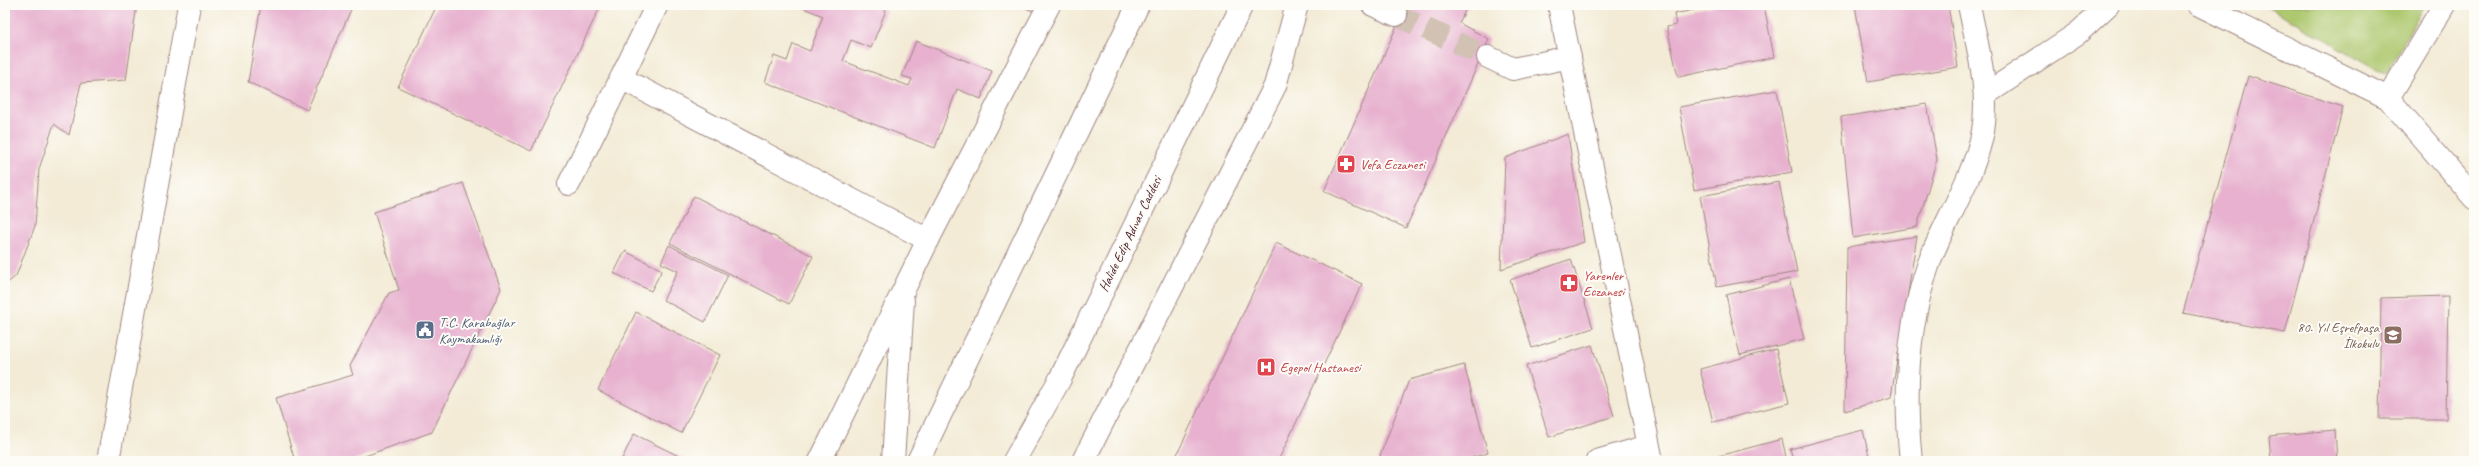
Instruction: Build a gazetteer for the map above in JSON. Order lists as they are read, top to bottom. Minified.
{"streets":{"street":["Halide Edip Adıvar Caddesi"]},"places":{"pharmacy":["Vefa Eczanesi","Yarenler Eczanesi"],"public building":["T.C. Karabağlar Kaymakamlığı"],"school or university":["80. Yıl Eşrefpaşa İlkokulu"],"hospital":["Egepol Hastanesi"]}}
